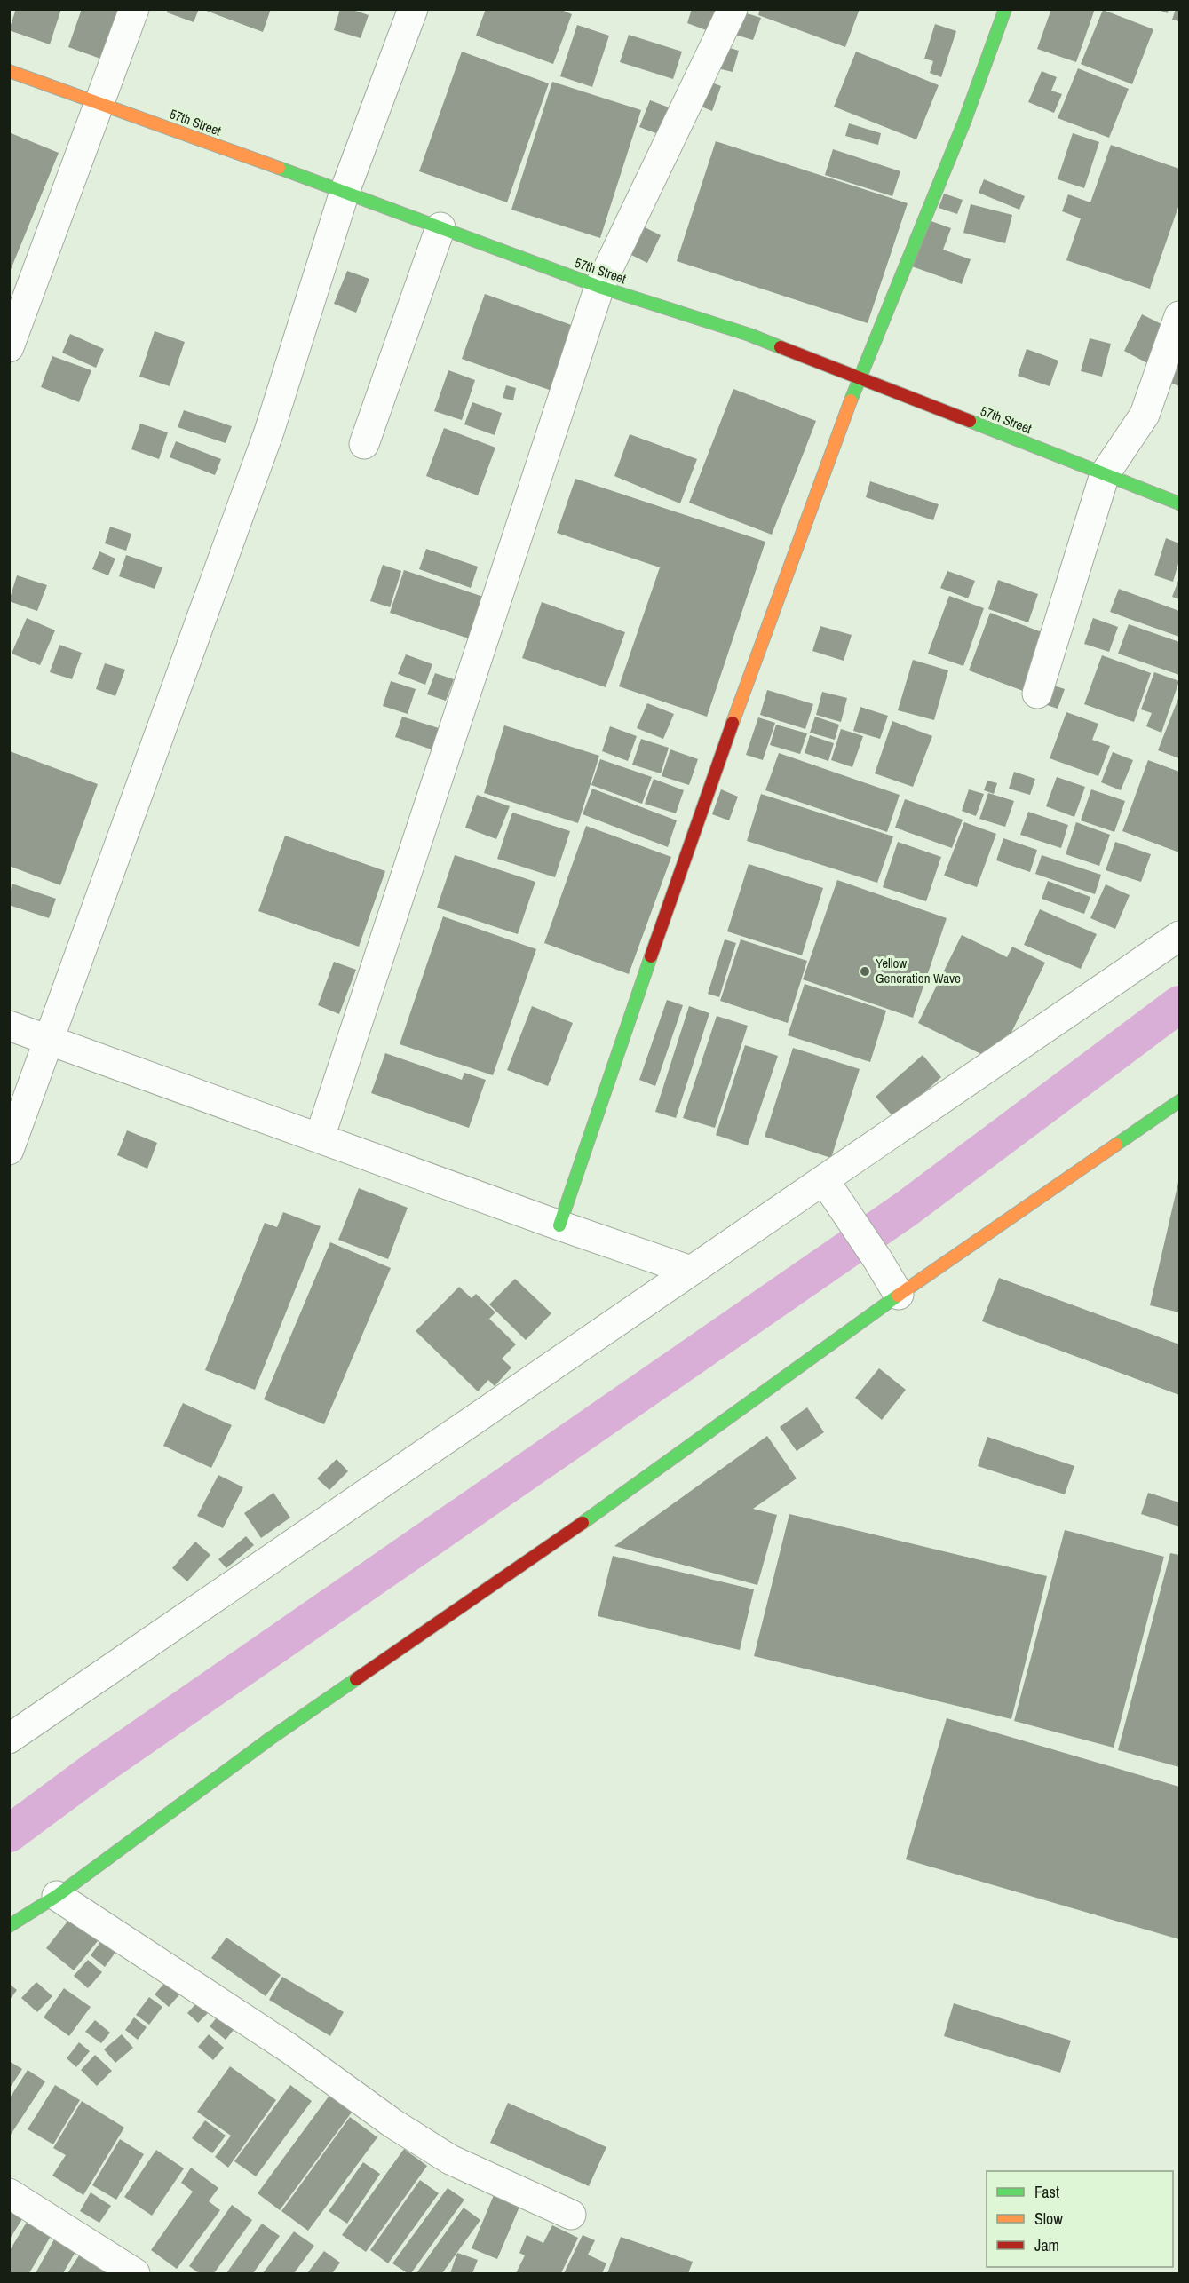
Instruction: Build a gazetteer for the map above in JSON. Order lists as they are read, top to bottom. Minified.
{"streets":{"street":["57th Street"]},"places":["Yellow Generation Wave"],"legend":["Fast","Slow","Jam"]}
